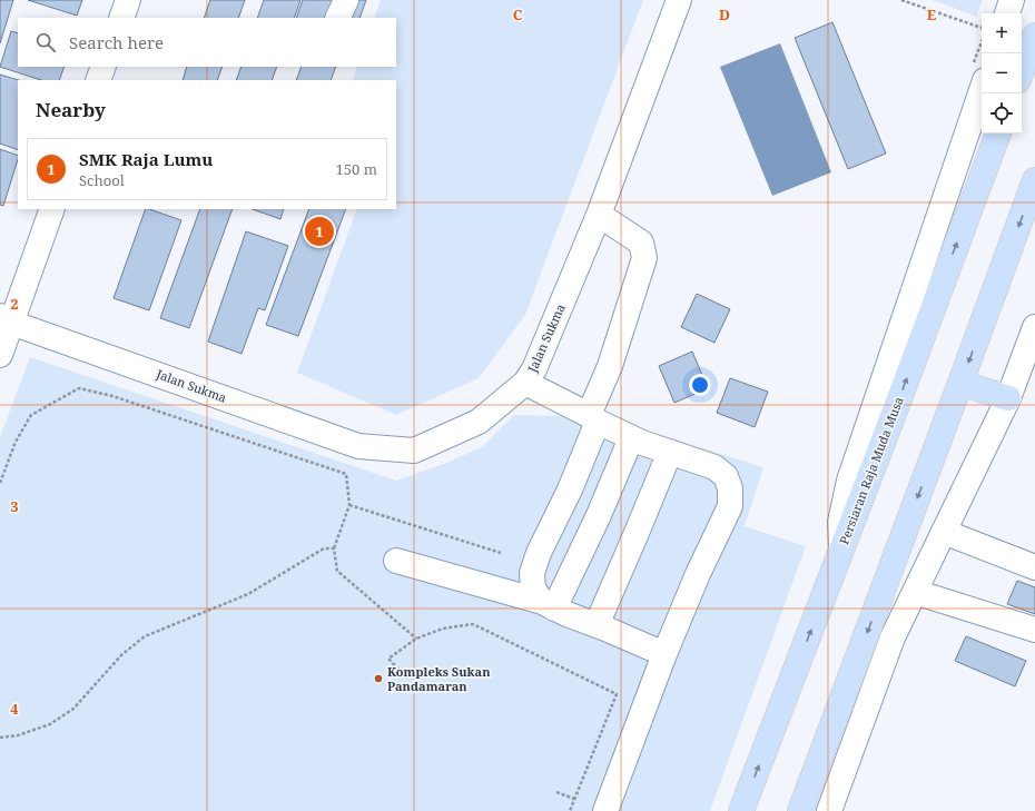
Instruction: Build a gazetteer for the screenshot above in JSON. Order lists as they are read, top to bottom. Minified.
{"streets":{"main road":["Persiaran Raja Muda Musa"],"street":["Jalan Sukma"]},"places":["Kompleks Sukan Pandamaran"],"page":{"map_buttons":["+","−"],"search":"Search here","heading":"Nearby","list":[{"mark":"1","name":"SMK Raja Lumu","note":"School","value":"150 m"}],"pins":"1"},"grid":{"columns":["C","D","E"],"rows":["2","3","4"]}}
